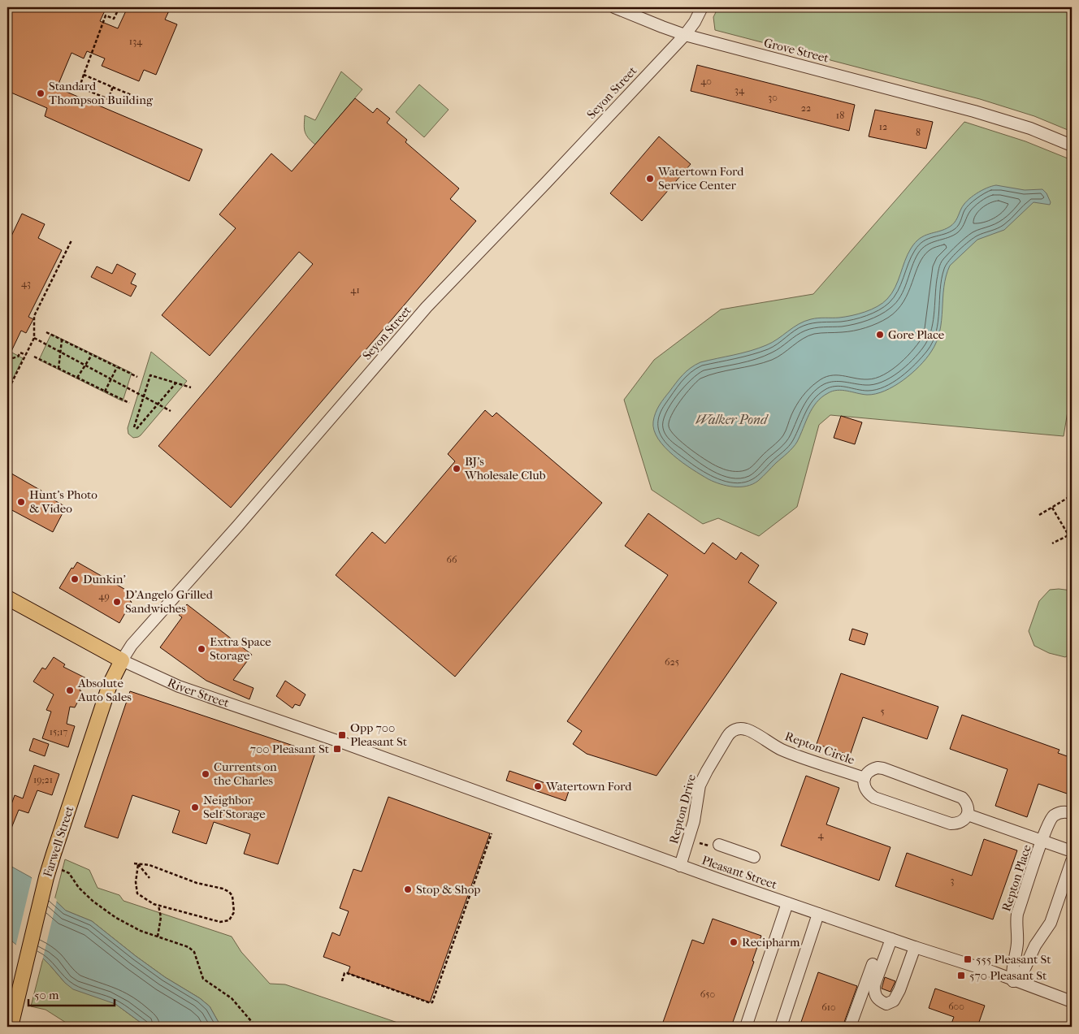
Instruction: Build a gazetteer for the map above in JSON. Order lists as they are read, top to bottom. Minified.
{"streets":{"main road":["River Street","Farwell Street"],"street":["Grove Street","Seyon Street","Repton Circle","Repton Drive","Pleasant Street","Repton Place"]},"crossings":[["Grove Street","Seyon Street"],["Seyon Street","River Street"],["Seyon Street","Farwell Street"],["River Street","Farwell Street"],["River Street","Pleasant Street"],["Repton Circle","Repton Drive"],["Repton Drive","Pleasant Street"],["Pleasant Street","Repton Place"]],"water":["Walker Pond"],"places":{"other":["Standard Thompson Building","Watertown Ford Service Center","Gore Place","BJ's Wholesale Club","Hunt's Photo & Video","Dunkin'","D'Angelo Grilled Sandwiches","Extra Space Storage","Absolute Auto Sales","Currents on the Charles","Watertown Ford","Neighbor Self Storage","Stop & Shop","Recipharm"],"transit":["Opp 700 Pleasant St","700 Pleasant St","555 Pleasant St","570 Pleasant St"]},"house_numbers":["134","40","34","30","22","18","12","8","43","41","66","49","625","5","15;17","19;21","4","3","650","600","610"],"scale_bar":"50 m"}
